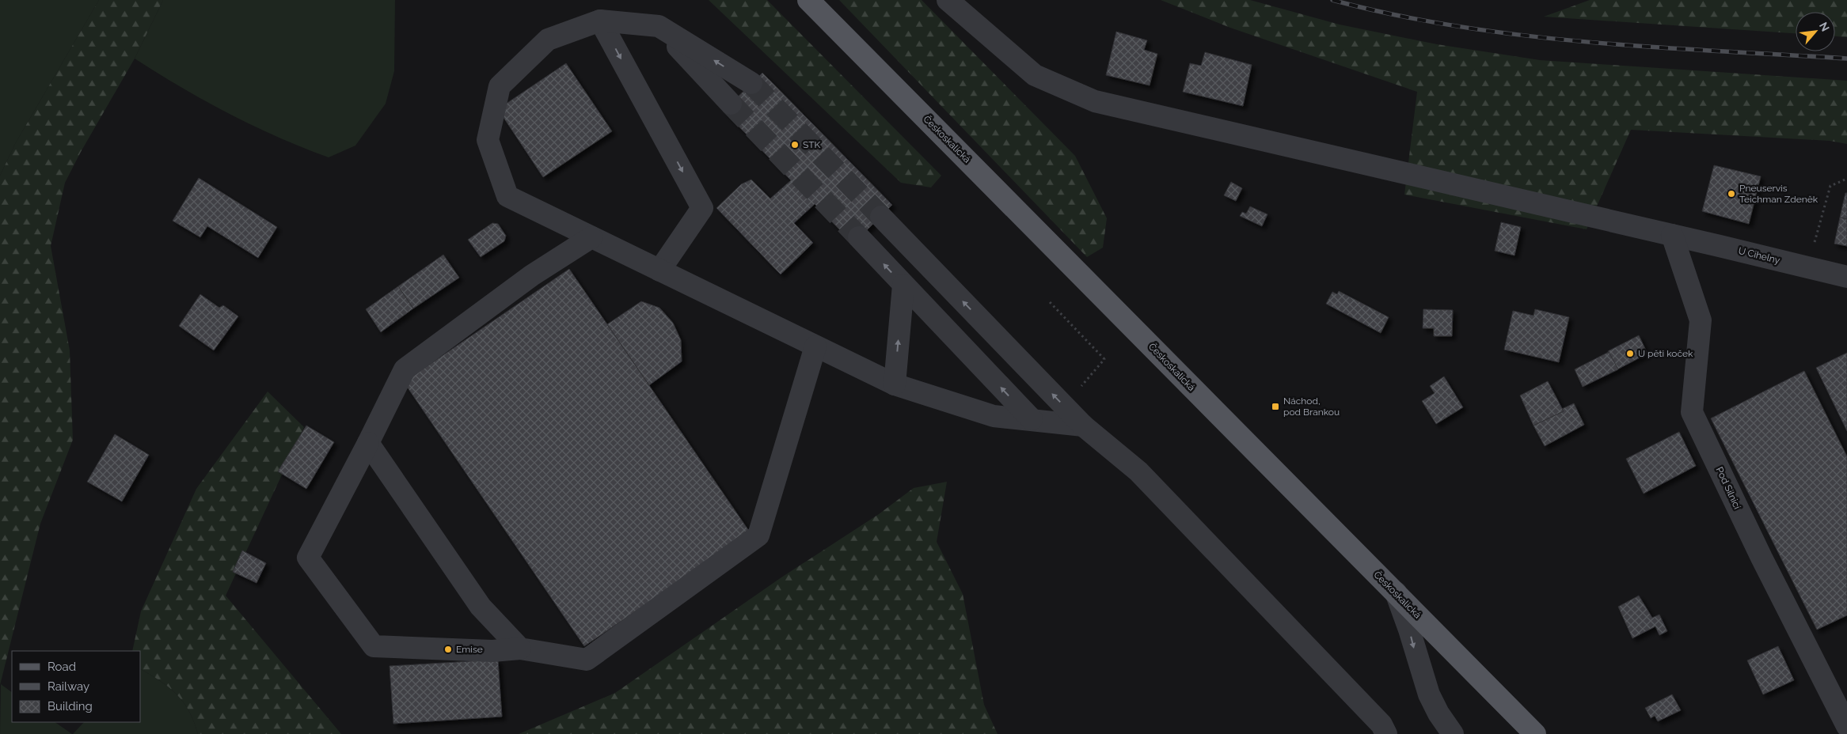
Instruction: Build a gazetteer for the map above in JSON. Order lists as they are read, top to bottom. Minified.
{"streets":{"main road":["Českoskalická"],"street":["U Cihelny","Pod Silnicí"]},"crossings":[["U Cihelny","Pod Silnicí"]],"places":{"other":["STK","Pneuservis Teichman Zdeněk","U pěti koček","Emise"],"transit":["Náchod, pod Brankou"]},"legend":["Road","Railway","Building"],"north":"top right"}
